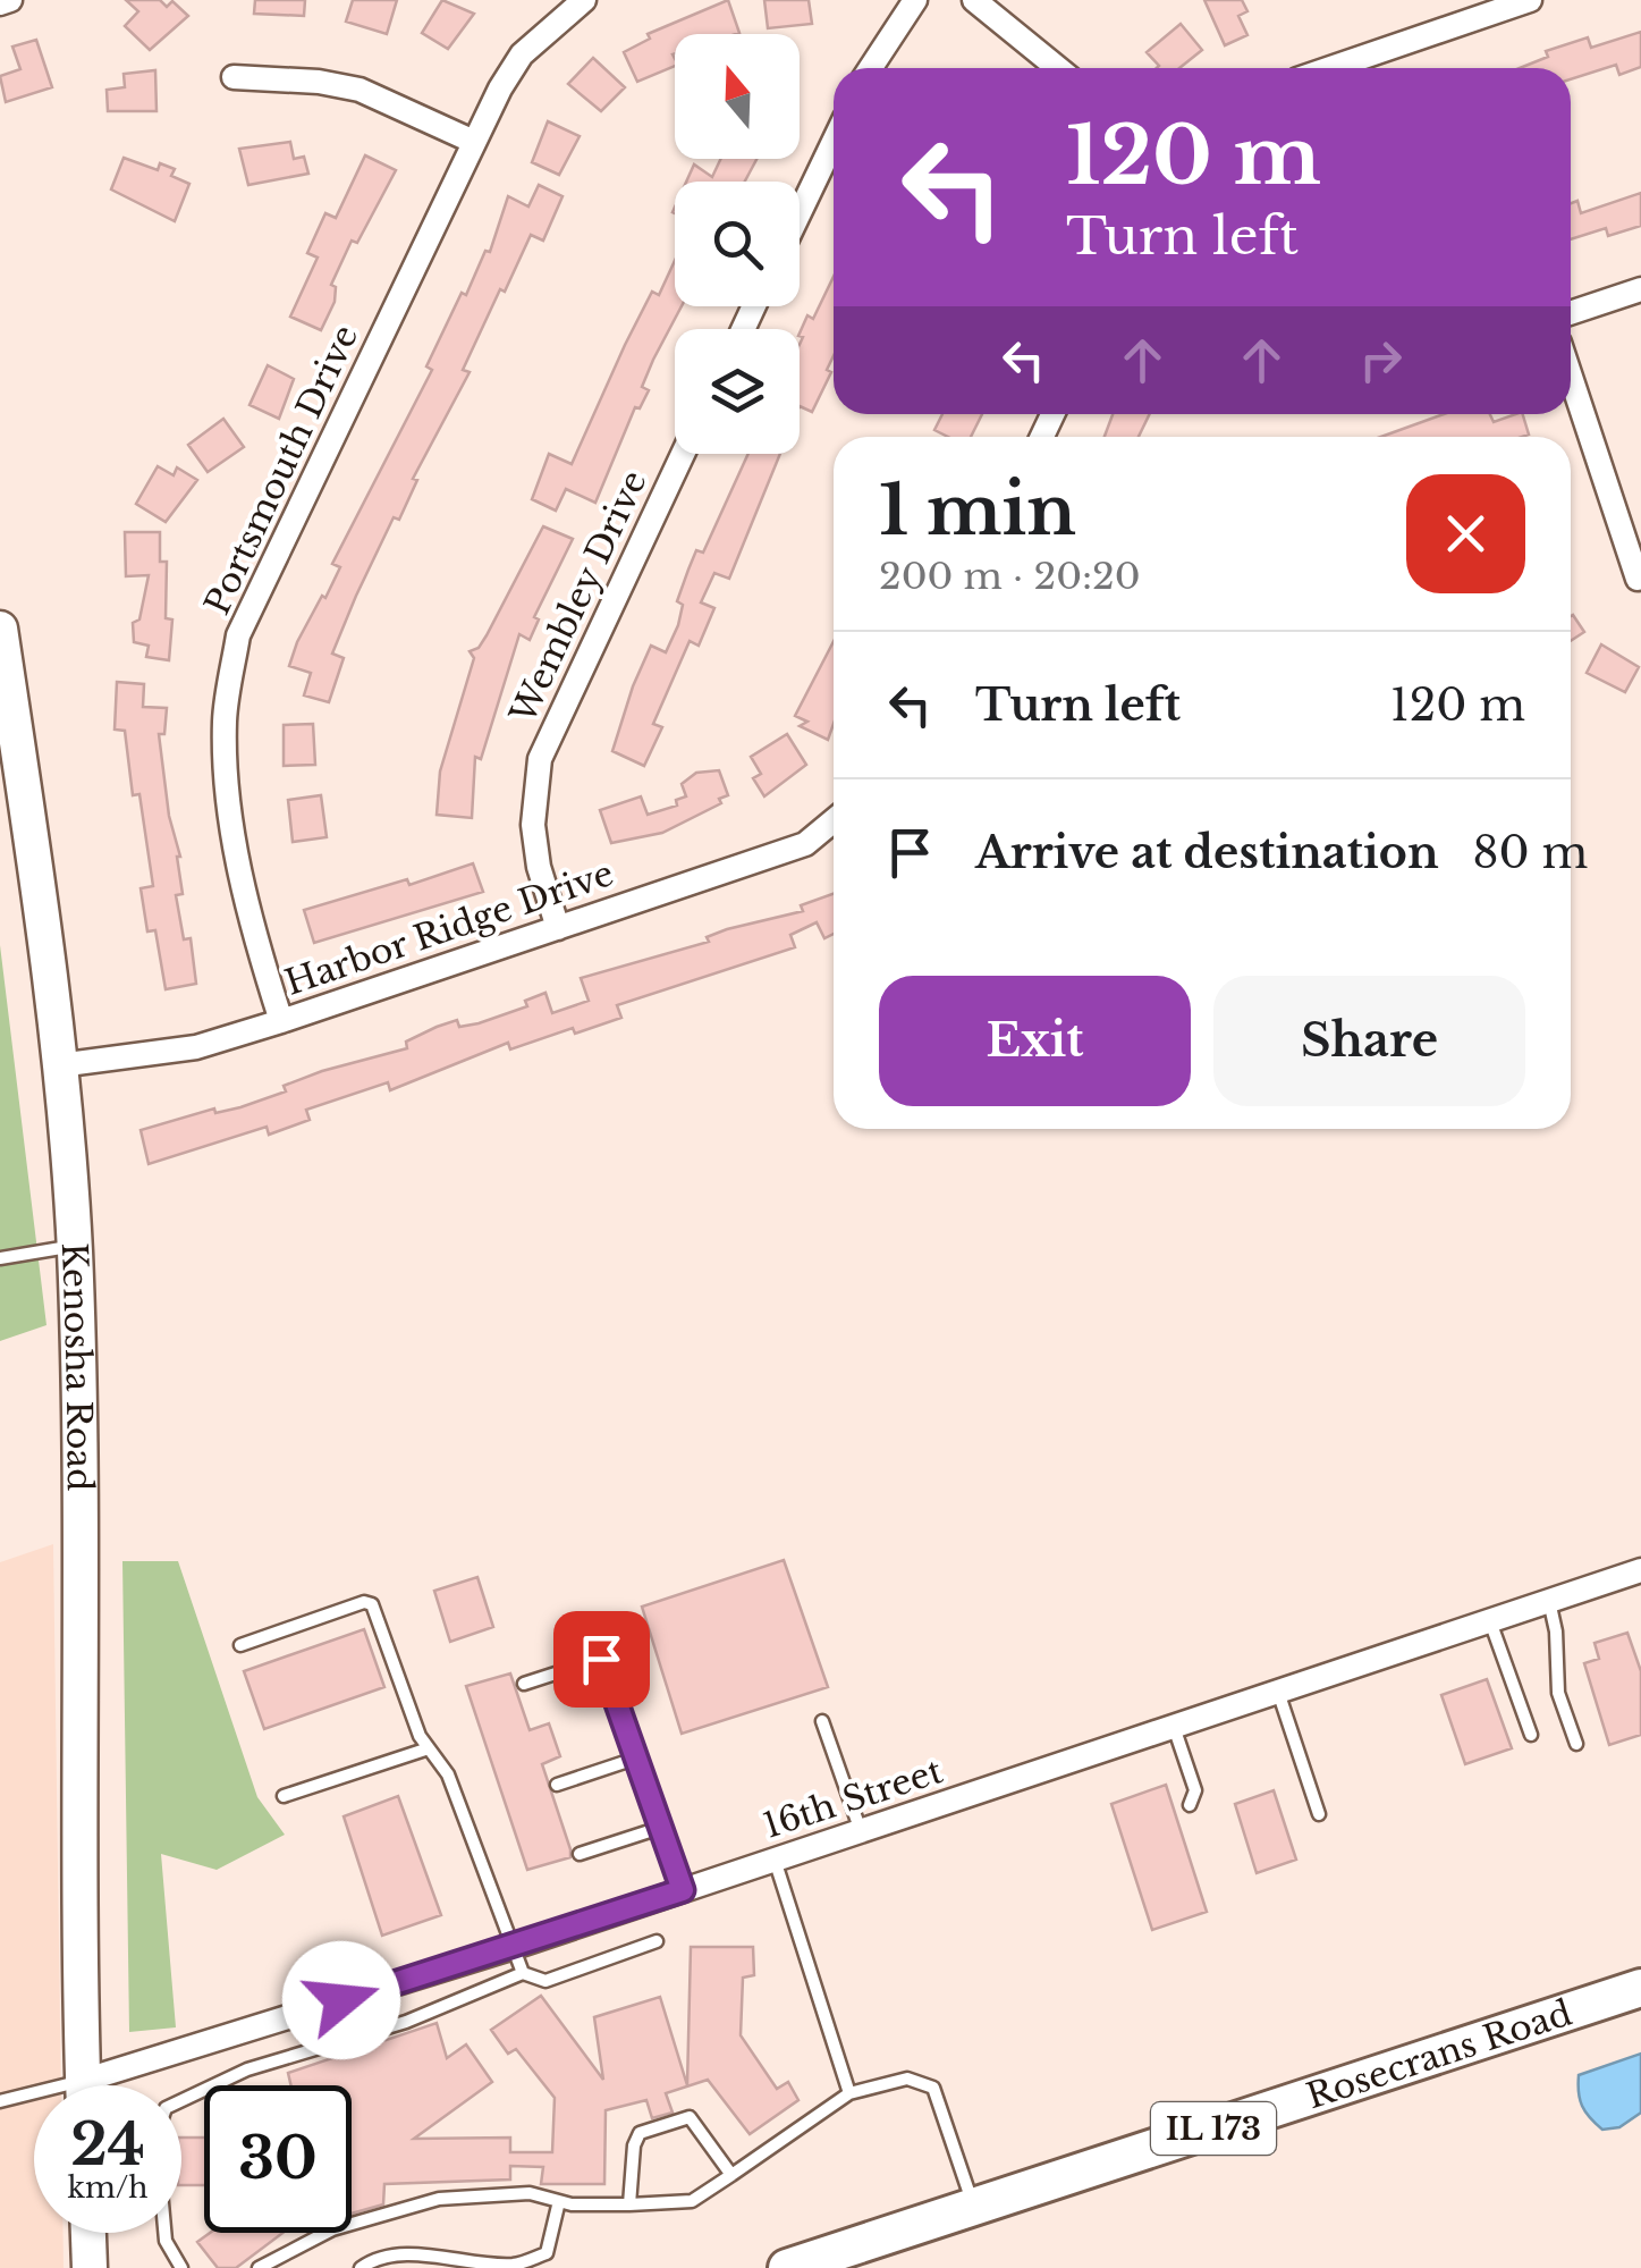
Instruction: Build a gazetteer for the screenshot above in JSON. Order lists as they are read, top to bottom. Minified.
{"streets":{"main road":["Rosecrans Road","IL 173"],"street":["Portsmouth Drive","Wembley Drive","Harbor Ridge Drive","Kenosha Road","16th Street"]},"crossings":[["Portsmouth Drive","Harbor Ridge Drive"],["Wembley Drive","Harbor Ridge Drive"],["Harbor Ridge Drive","Kenosha Road"]],"north":"top","page":{"turn":["120 m","Turn left"],"heading":["1 min","200 m · 20:20"],"list":[{"name":"Turn left","value":"120 m"},{"name":"Arrive at destination","value":"80 m"}],"buttons":["Exit","Share"],"speed":"24 km/h","limit":"30"}}
